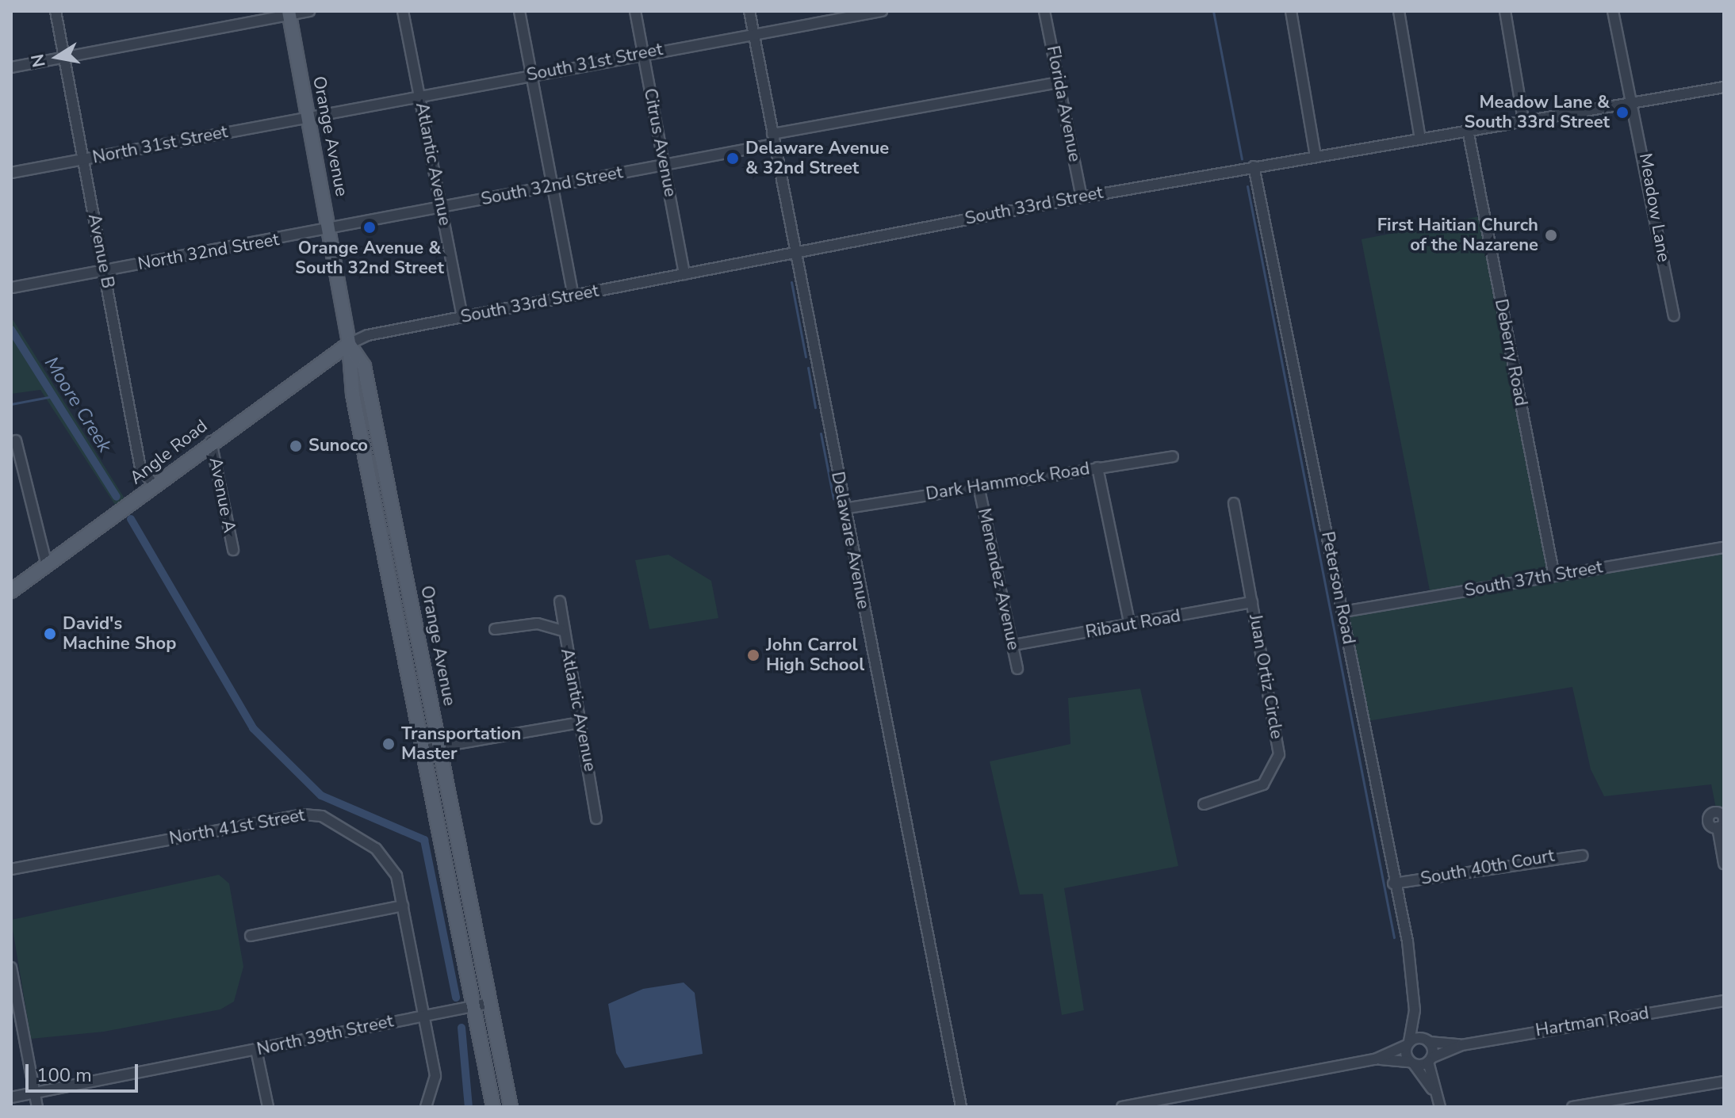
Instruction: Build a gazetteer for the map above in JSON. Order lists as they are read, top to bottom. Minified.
{"streets":{"main road":["Orange Avenue","Angle Road"],"street":["South 31st Street","Florida Avenue","Citrus Avenue","North 31st Street","Atlantic Avenue","South 32nd Street","South 33rd Street","Meadow Lane","Avenue B","North 32nd Street","Deberry Road","Dark Hammock Road","Avenue A","Delaware Avenue","Menendez Avenue","South 37th Street","Peterson Road","Ribaut Road","Juan Ortiz Circle","North 41st Street","South 40th Court","Hartman Road","North 39th Street"]},"crossings":[["South 31st Street","Orange Avenue"],["South 31st Street","Citrus Avenue"],["South 31st Street","North 31st Street"],["South 31st Street","Atlantic Avenue"],["South 31st Street","Delaware Avenue"],["Florida Avenue","South 32nd Street"],["Florida Avenue","South 33rd Street"],["Orange Avenue","North 31st Street"],["Orange Avenue","South 32nd Street"],["Orange Avenue","South 33rd Street"],["Orange Avenue","North 32nd Street"],["Orange Avenue","Angle Road"],["Orange Avenue","North 39th Street"],["Citrus Avenue","South 32nd Street"],["Citrus Avenue","South 33rd Street"],["North 31st Street","Avenue B"],["Atlantic Avenue","South 32nd Street"],["Atlantic Avenue","South 33rd Street"],["South 32nd Street","North 32nd Street"],["South 32nd Street","Delaware Avenue"],["South 33rd Street","Meadow Lane"],["South 33rd Street","Deberry Road"],["South 33rd Street","Angle Road"],["South 33rd Street","Delaware Avenue"],["South 33rd Street","Peterson Road"],["Avenue B","North 32nd Street"],["Avenue B","Angle Road"],["Deberry Road","South 37th Street"],["Angle Road","Avenue A"],["Dark Hammock Road","Delaware Avenue"],["Dark Hammock Road","Menendez Avenue"],["Menendez Avenue","Ribaut Road"],["South 37th Street","Peterson Road"],["Peterson Road","South 40th Court"],["Peterson Road","Hartman Road"],["Ribaut Road","Juan Ortiz Circle"],["North 41st Street","North 39th Street"]],"water":["Moore Creek"],"places":["Meadow Lane & South 33rd Street","Delaware Avenue & 32nd Street","Orange Avenue & South 32nd Street","First Haitian Church of the Nazarene","Sunoco","David's Machine Shop","John Carrol High School","Transportation Master"],"scale_bar":"100 m","north":"left"}
